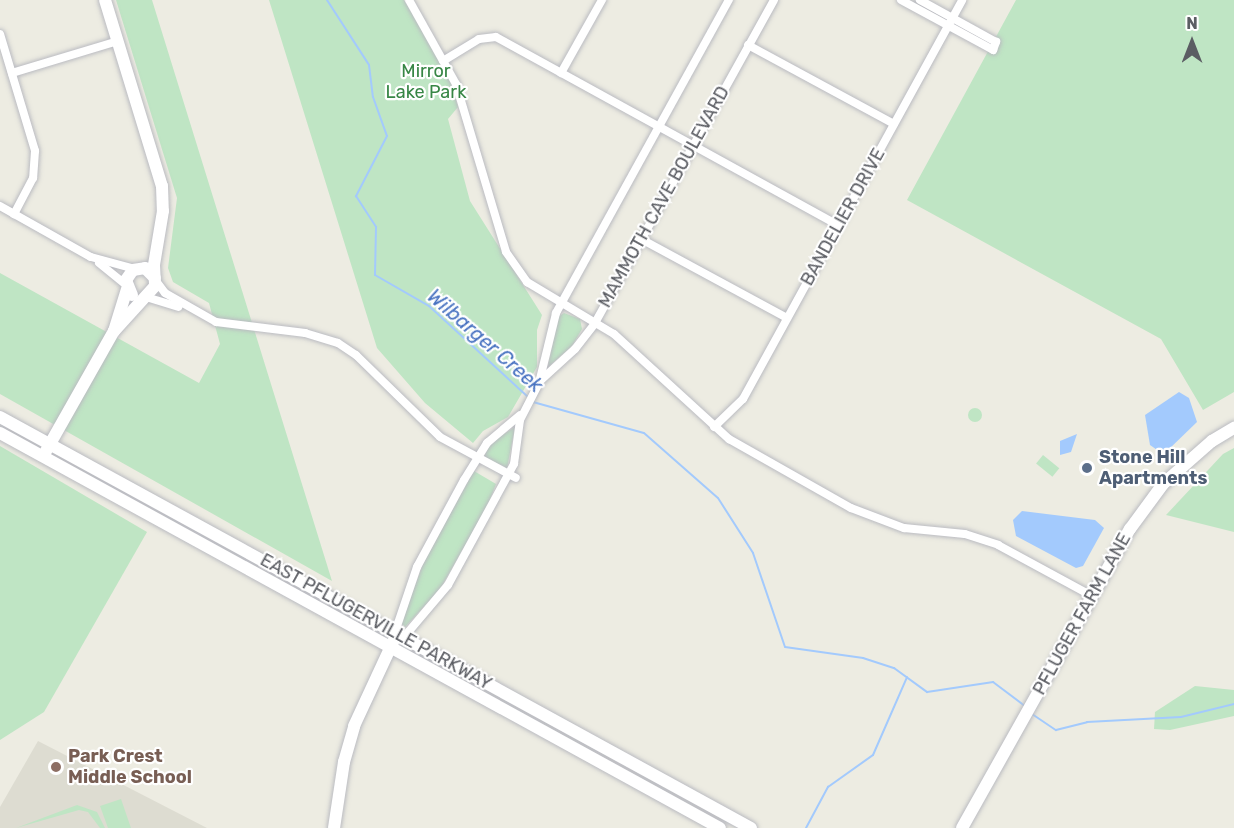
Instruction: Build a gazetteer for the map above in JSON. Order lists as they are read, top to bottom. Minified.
{"streets":{"main road":["MAMMOTH CAVE BOULEVARD","PFLUGER FARM LANE","EAST PFLUGERVILLE PARKWAY"],"street":["BANDELIER DRIVE"]},"crossings":[["MAMMOTH CAVE BOULEVARD","EAST PFLUGERVILLE PARKWAY"]],"water":["Wilbarger Creek"],"parks":["Mirror Lake Park"],"places":["Stone Hill Apartments","Park Crest Middle School"],"north":"top"}
